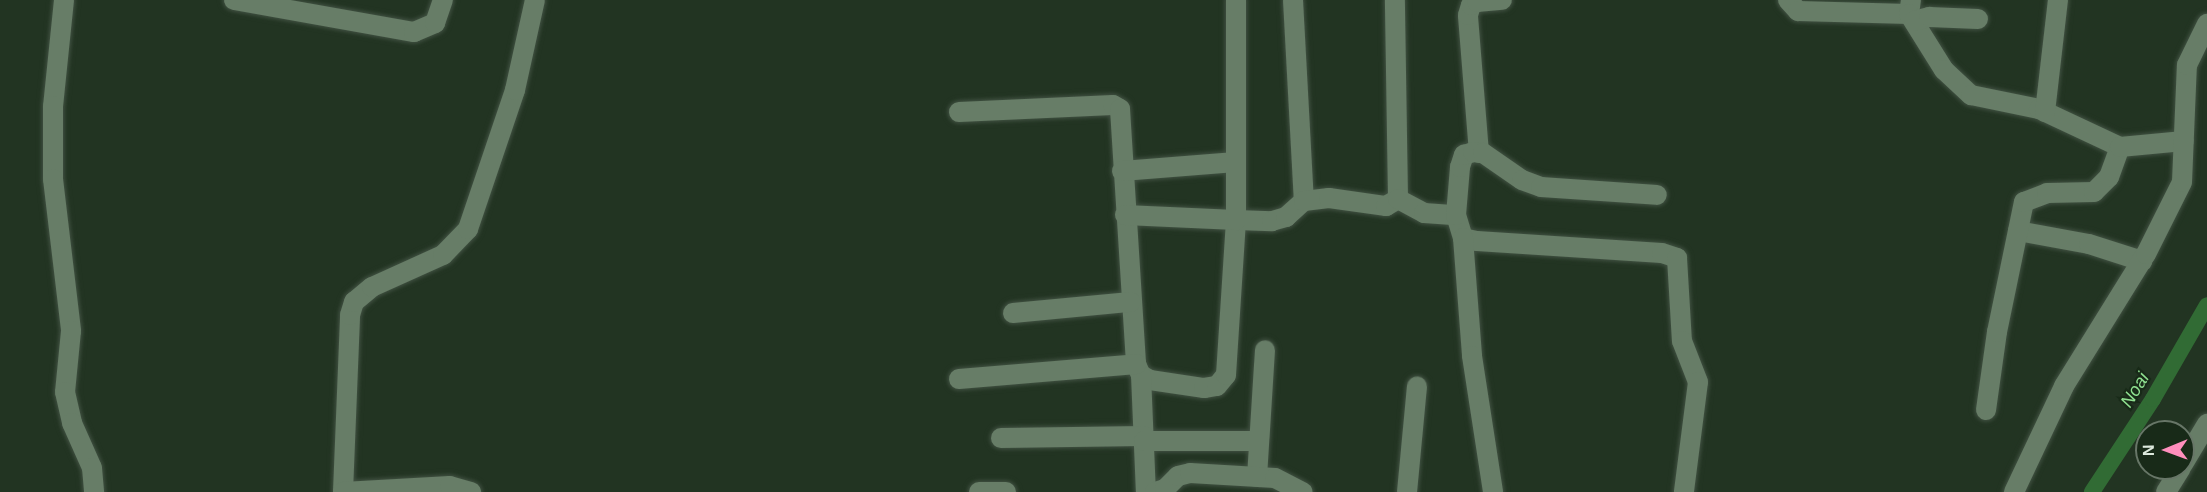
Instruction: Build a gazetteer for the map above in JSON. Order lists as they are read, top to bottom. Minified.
{"water":["Noai"],"north":"left"}
